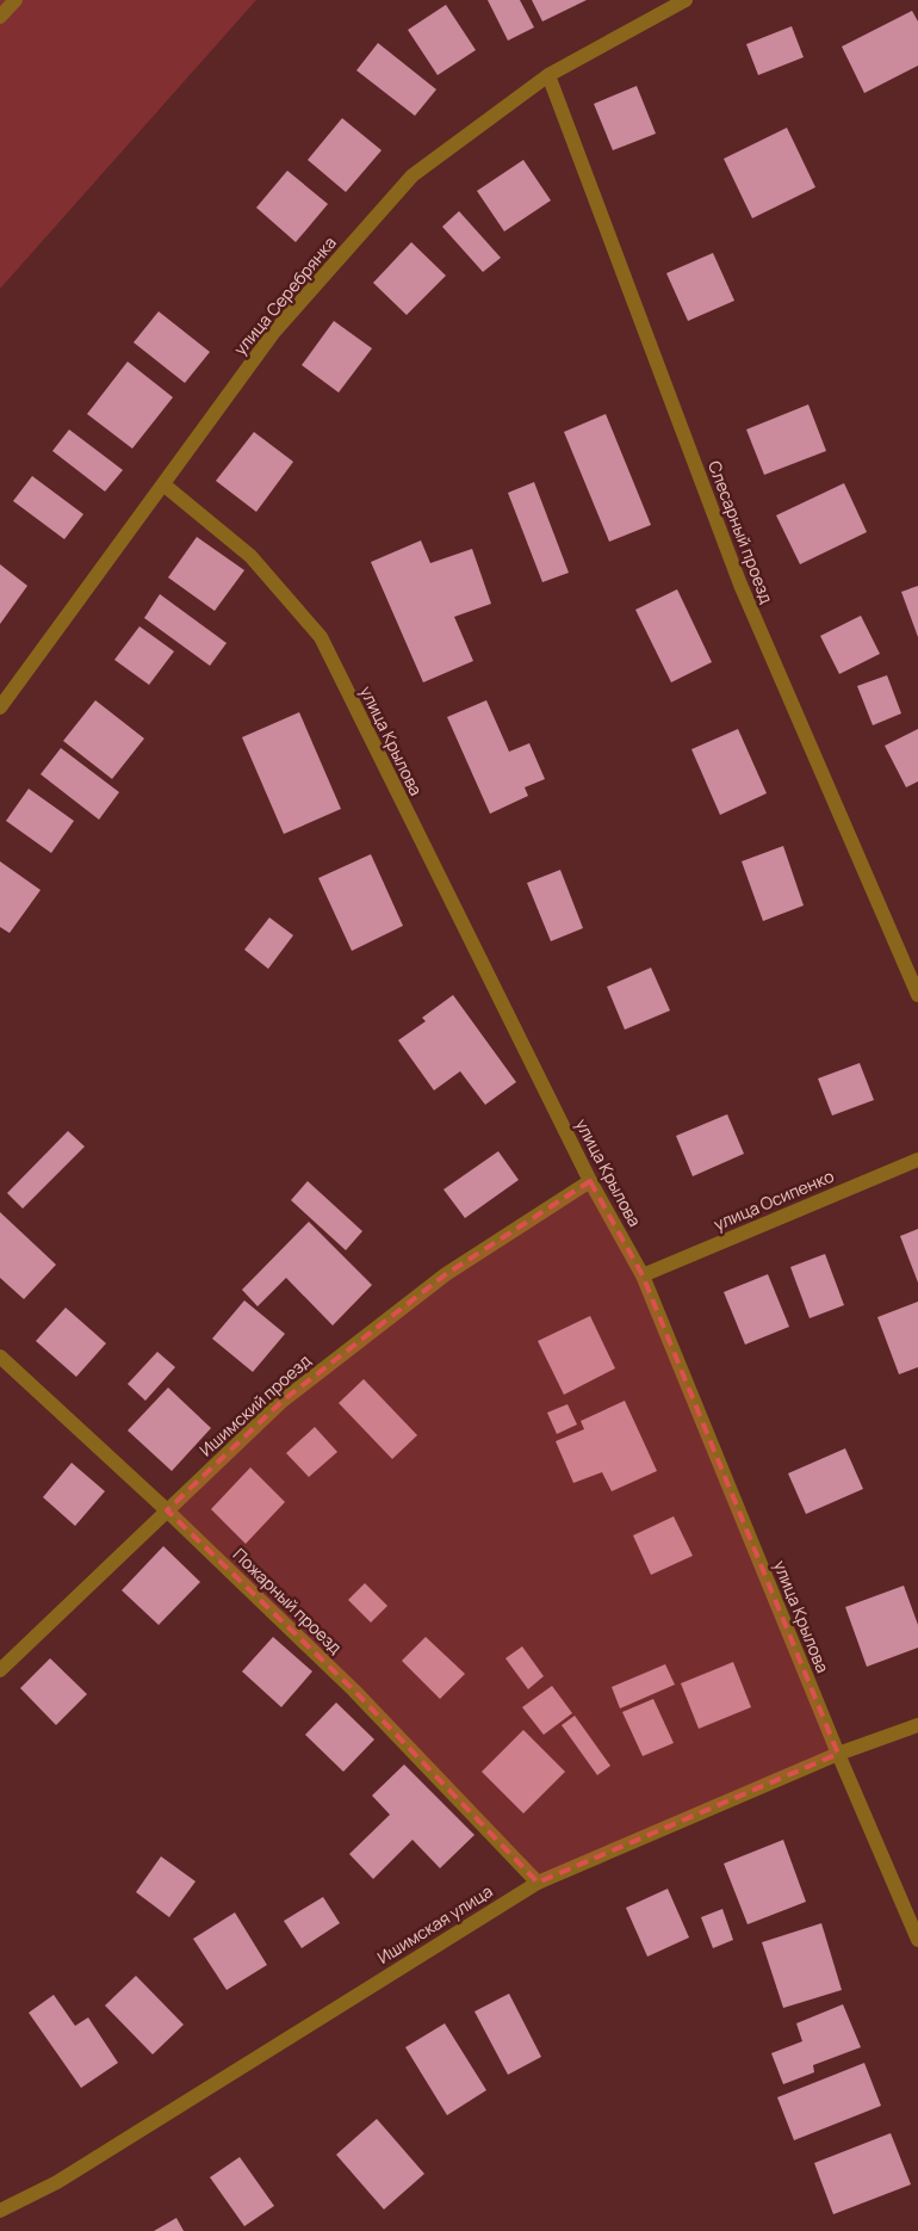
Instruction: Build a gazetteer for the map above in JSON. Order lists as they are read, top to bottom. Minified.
{"streets":{"street":["улица Серебрянка","Слесарный проезд","улица Крылова","улица Осипенко","Ишимский проезд","Пожарный проезд","Ишимская улица"]},"crossings":[["улица Серебрянка","Слесарный проезд"],["улица Серебрянка","улица Крылова"],["улица Крылова","улица Осипенко"],["улица Крылова","Ишимский проезд"],["улица Крылова","Ишимская улица"],["Ишимский проезд","Пожарный проезд"],["Пожарный проезд","Ишимская улица"]]}
